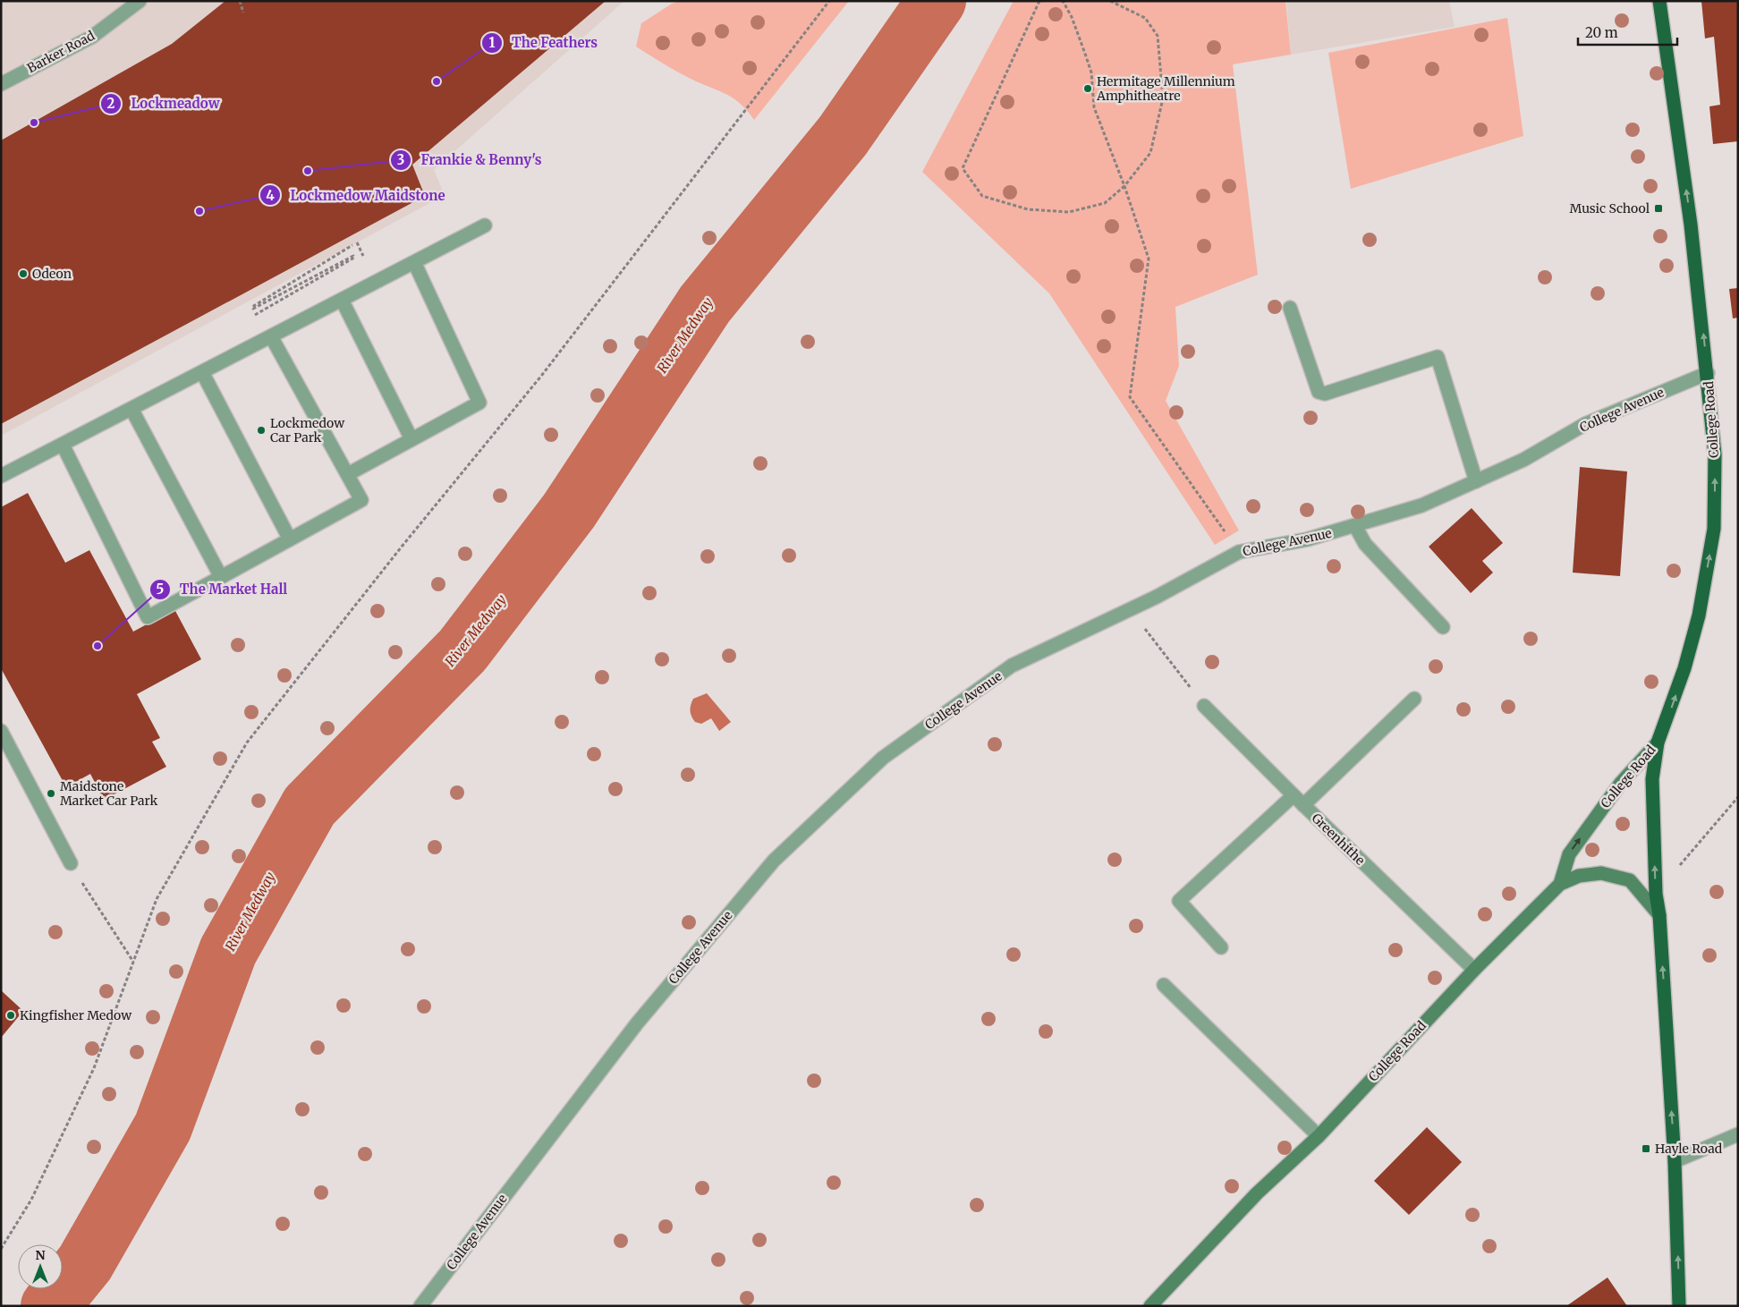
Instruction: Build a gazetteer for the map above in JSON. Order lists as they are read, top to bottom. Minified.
{"streets":{"highway":["College Road"],"street":["Barker Road","College Avenue","Greenhithe"]},"crossings":[["College Avenue","College Road"],["College Road","Greenhithe"]],"one_way":["College Road"],"water":["River Medway"],"places":{"other":["The Feathers","Hermitage Millennium Amphitheatre","Lockmeadow","Frankie & Benny's","Lockmedow Maidstone","Odeon","Lockmedow Car Park","The Market Hall","Maidstone Market Car Park","Kingfisher Medow"],"transit":["Music School","Hayle Road"]},"scale_bar":"20 m","north":"top"}
